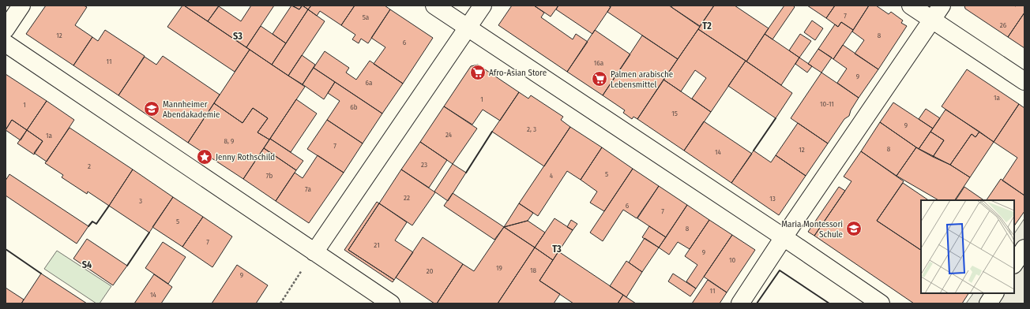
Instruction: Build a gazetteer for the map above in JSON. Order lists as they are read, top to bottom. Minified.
{"districts":["T2","S3","T3","S4"],"places":{"supermarket":["Afro-Asian Store","Palmen arabische Lebensmittel"],"school or university":["Mannheimer Abendakademie","Maria Montessori Schule"],"place":["Jenny Rothschild"]},"house_numbers":["7","5a","26","12","8","6","11","16a","9","6a","1a","1","10-11","1","6b","15","9","2, 3","24","1a","8, 9","7","8","12","14","23","2","5","7b","4","7a","22","13","3","6","7","5","8","7","21","9","10","19","18","20","9","11","14"]}
